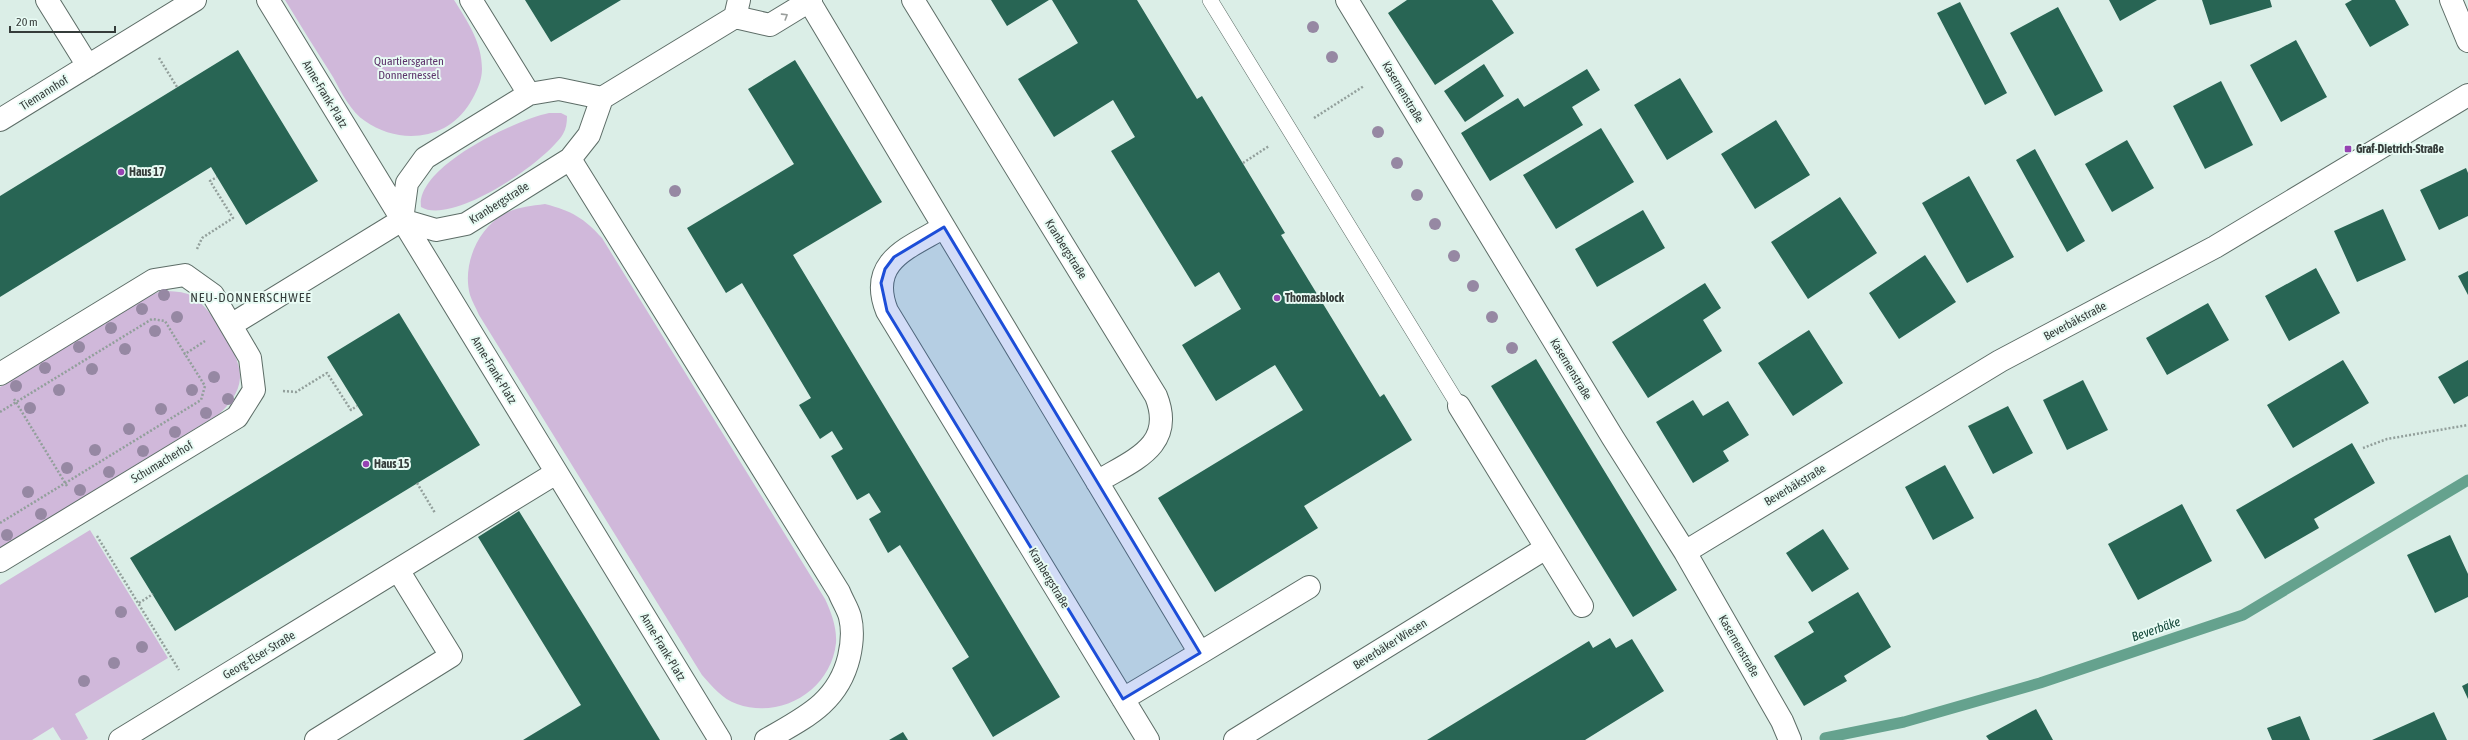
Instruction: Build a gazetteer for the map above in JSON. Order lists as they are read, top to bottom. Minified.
{"streets":{"street":["Kasernenstraße","Tiemannhof","Anne-Frank-Platz","Kranbergstraße","Beverbäkstraße","Schumacherhof","Beverbäker Wiesen","Georg-Elser-Straße"]},"crossings":[["Kasernenstraße","Beverbäkstraße"],["Anne-Frank-Platz","Kranbergstraße"],["Anne-Frank-Platz","Georg-Elser-Straße"]],"districts":["NEU-DONNERSCHWEE"],"water":["Beverbäke"],"parks":["Quartiersgarten Donnernessel"],"places":{"transit":["Graf-Dietrich-Straße"],"other":["Haus 17","Thomasblock","Haus 15"]},"scale_bar":"20 m"}
